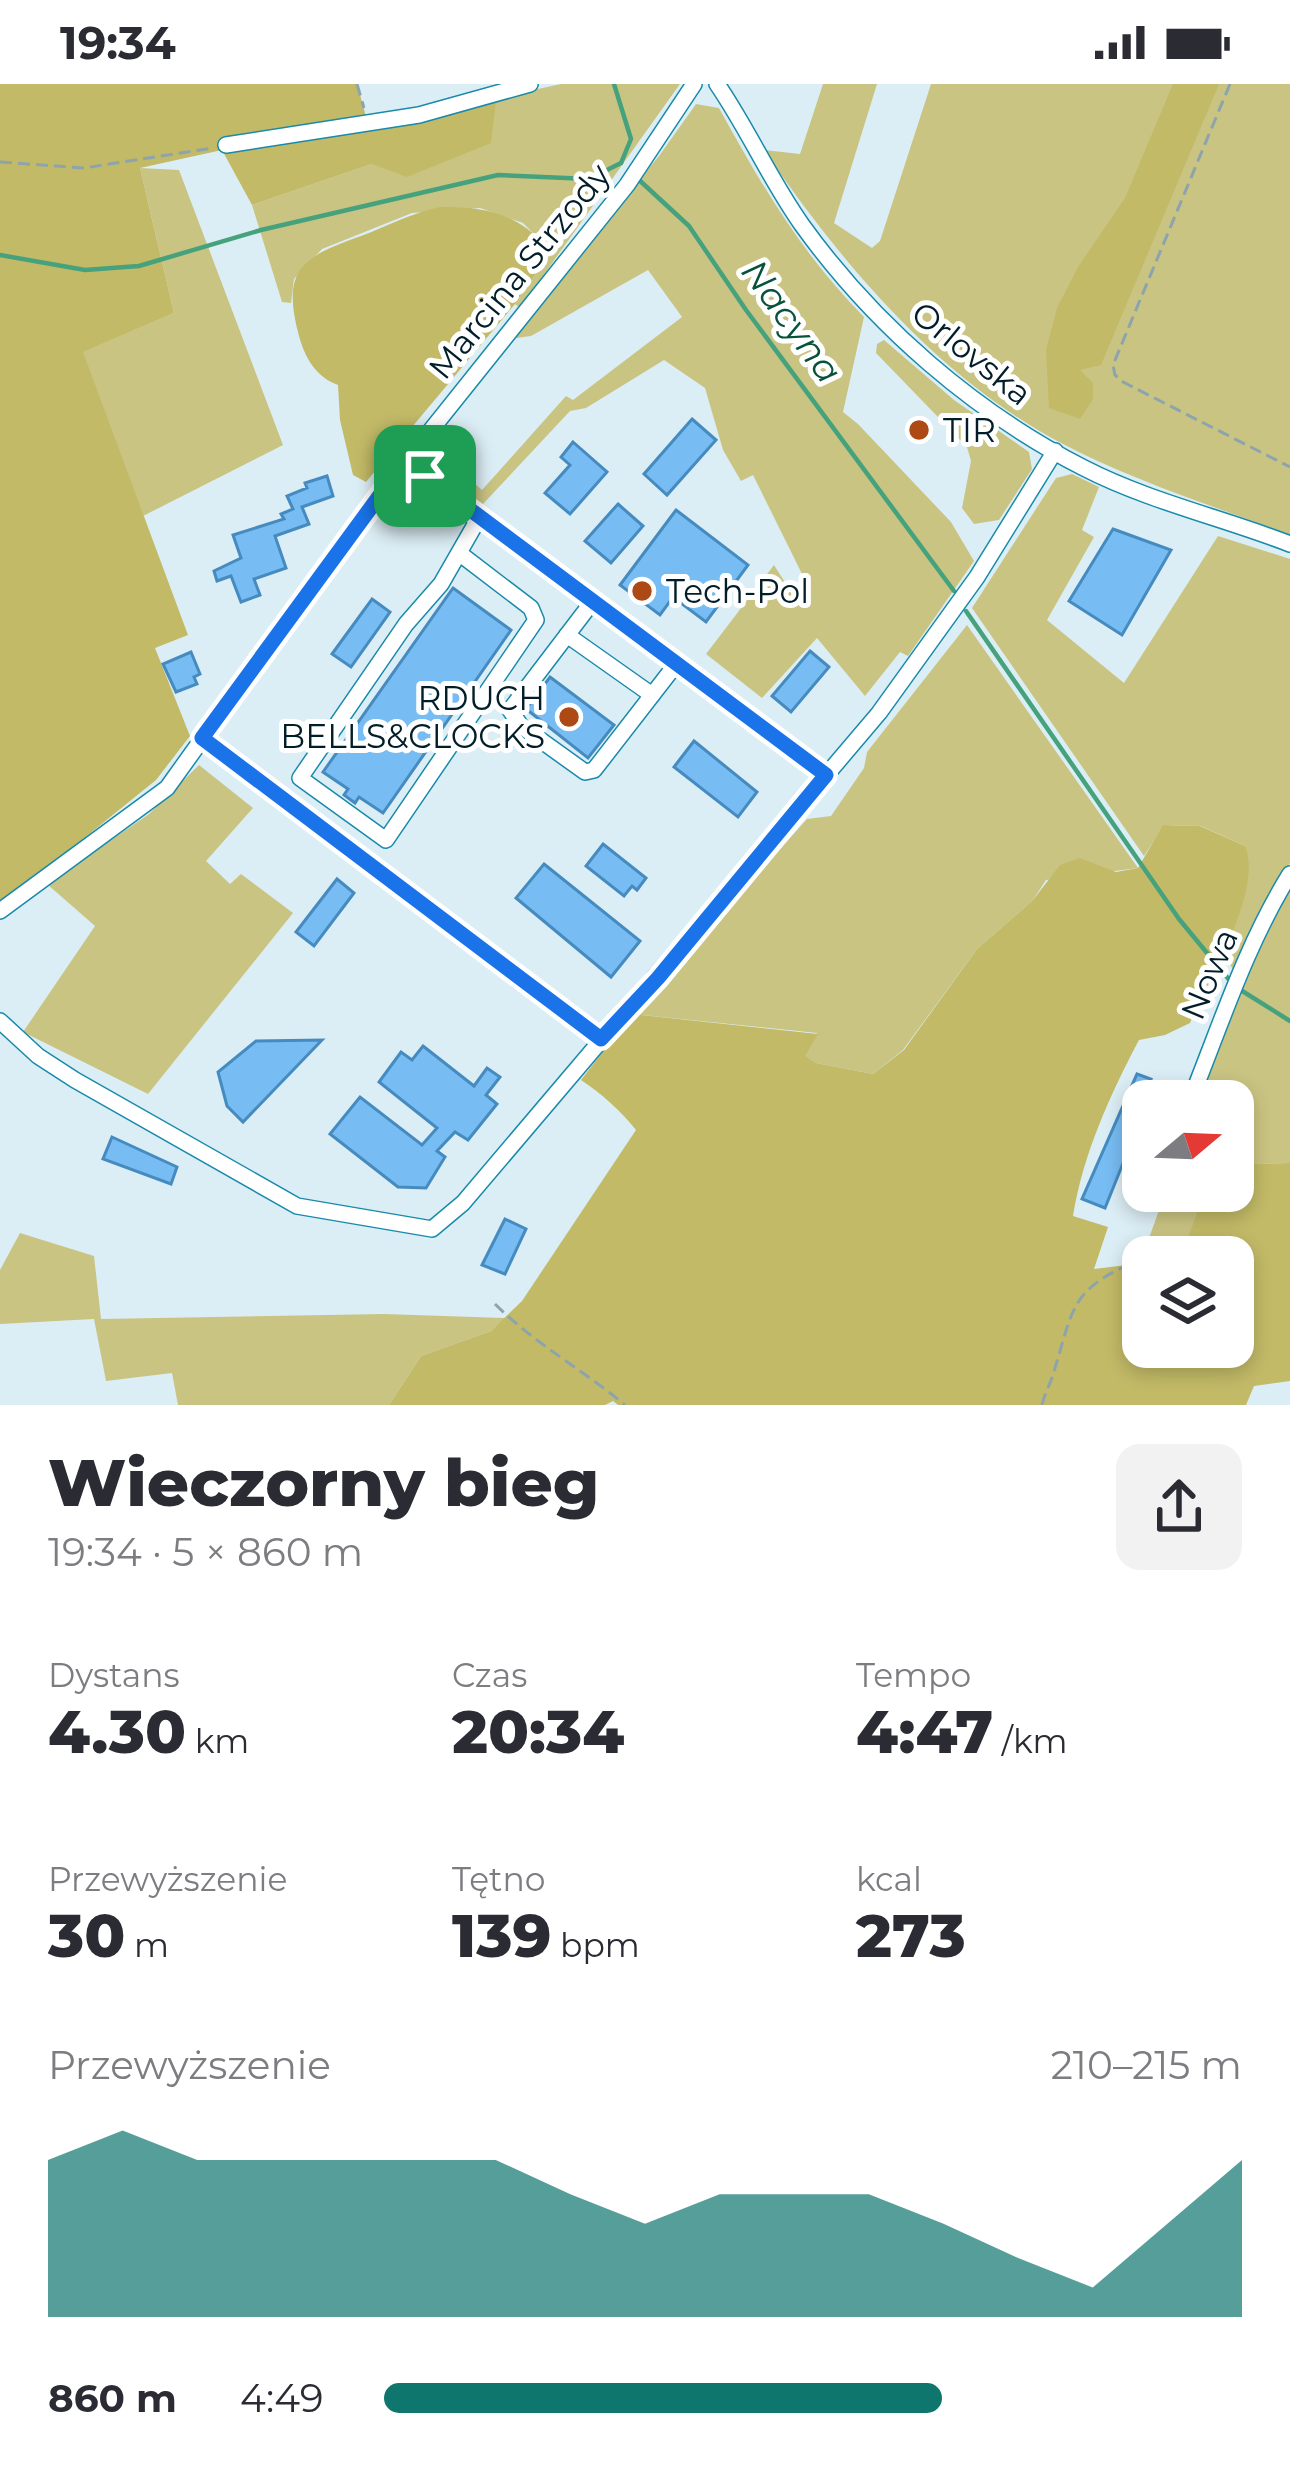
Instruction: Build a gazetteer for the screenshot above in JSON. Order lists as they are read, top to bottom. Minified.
{"streets":{"street":["Marcina Strzody","Orlovska","Nowa"]},"water":["Nacyna"],"places":["TIR","Tech-Pol","RDUCH BELLS&CLOCKS"],"north":"right","page":{"status":"19:34","heading":["Wieczorny bieg","19:34 · 5 × 860 m"],"stats":[["Dystans","4.30 km"],["Czas","20:34"],["Tempo","4:47 /km"],["Przewyższenie","30 m"],["Tętno","139 bpm"],["kcal","273"]],"chart":["Przewyższenie","210–215 m"],"list":[{"name":"860 m","note":"4:49"}]}}
